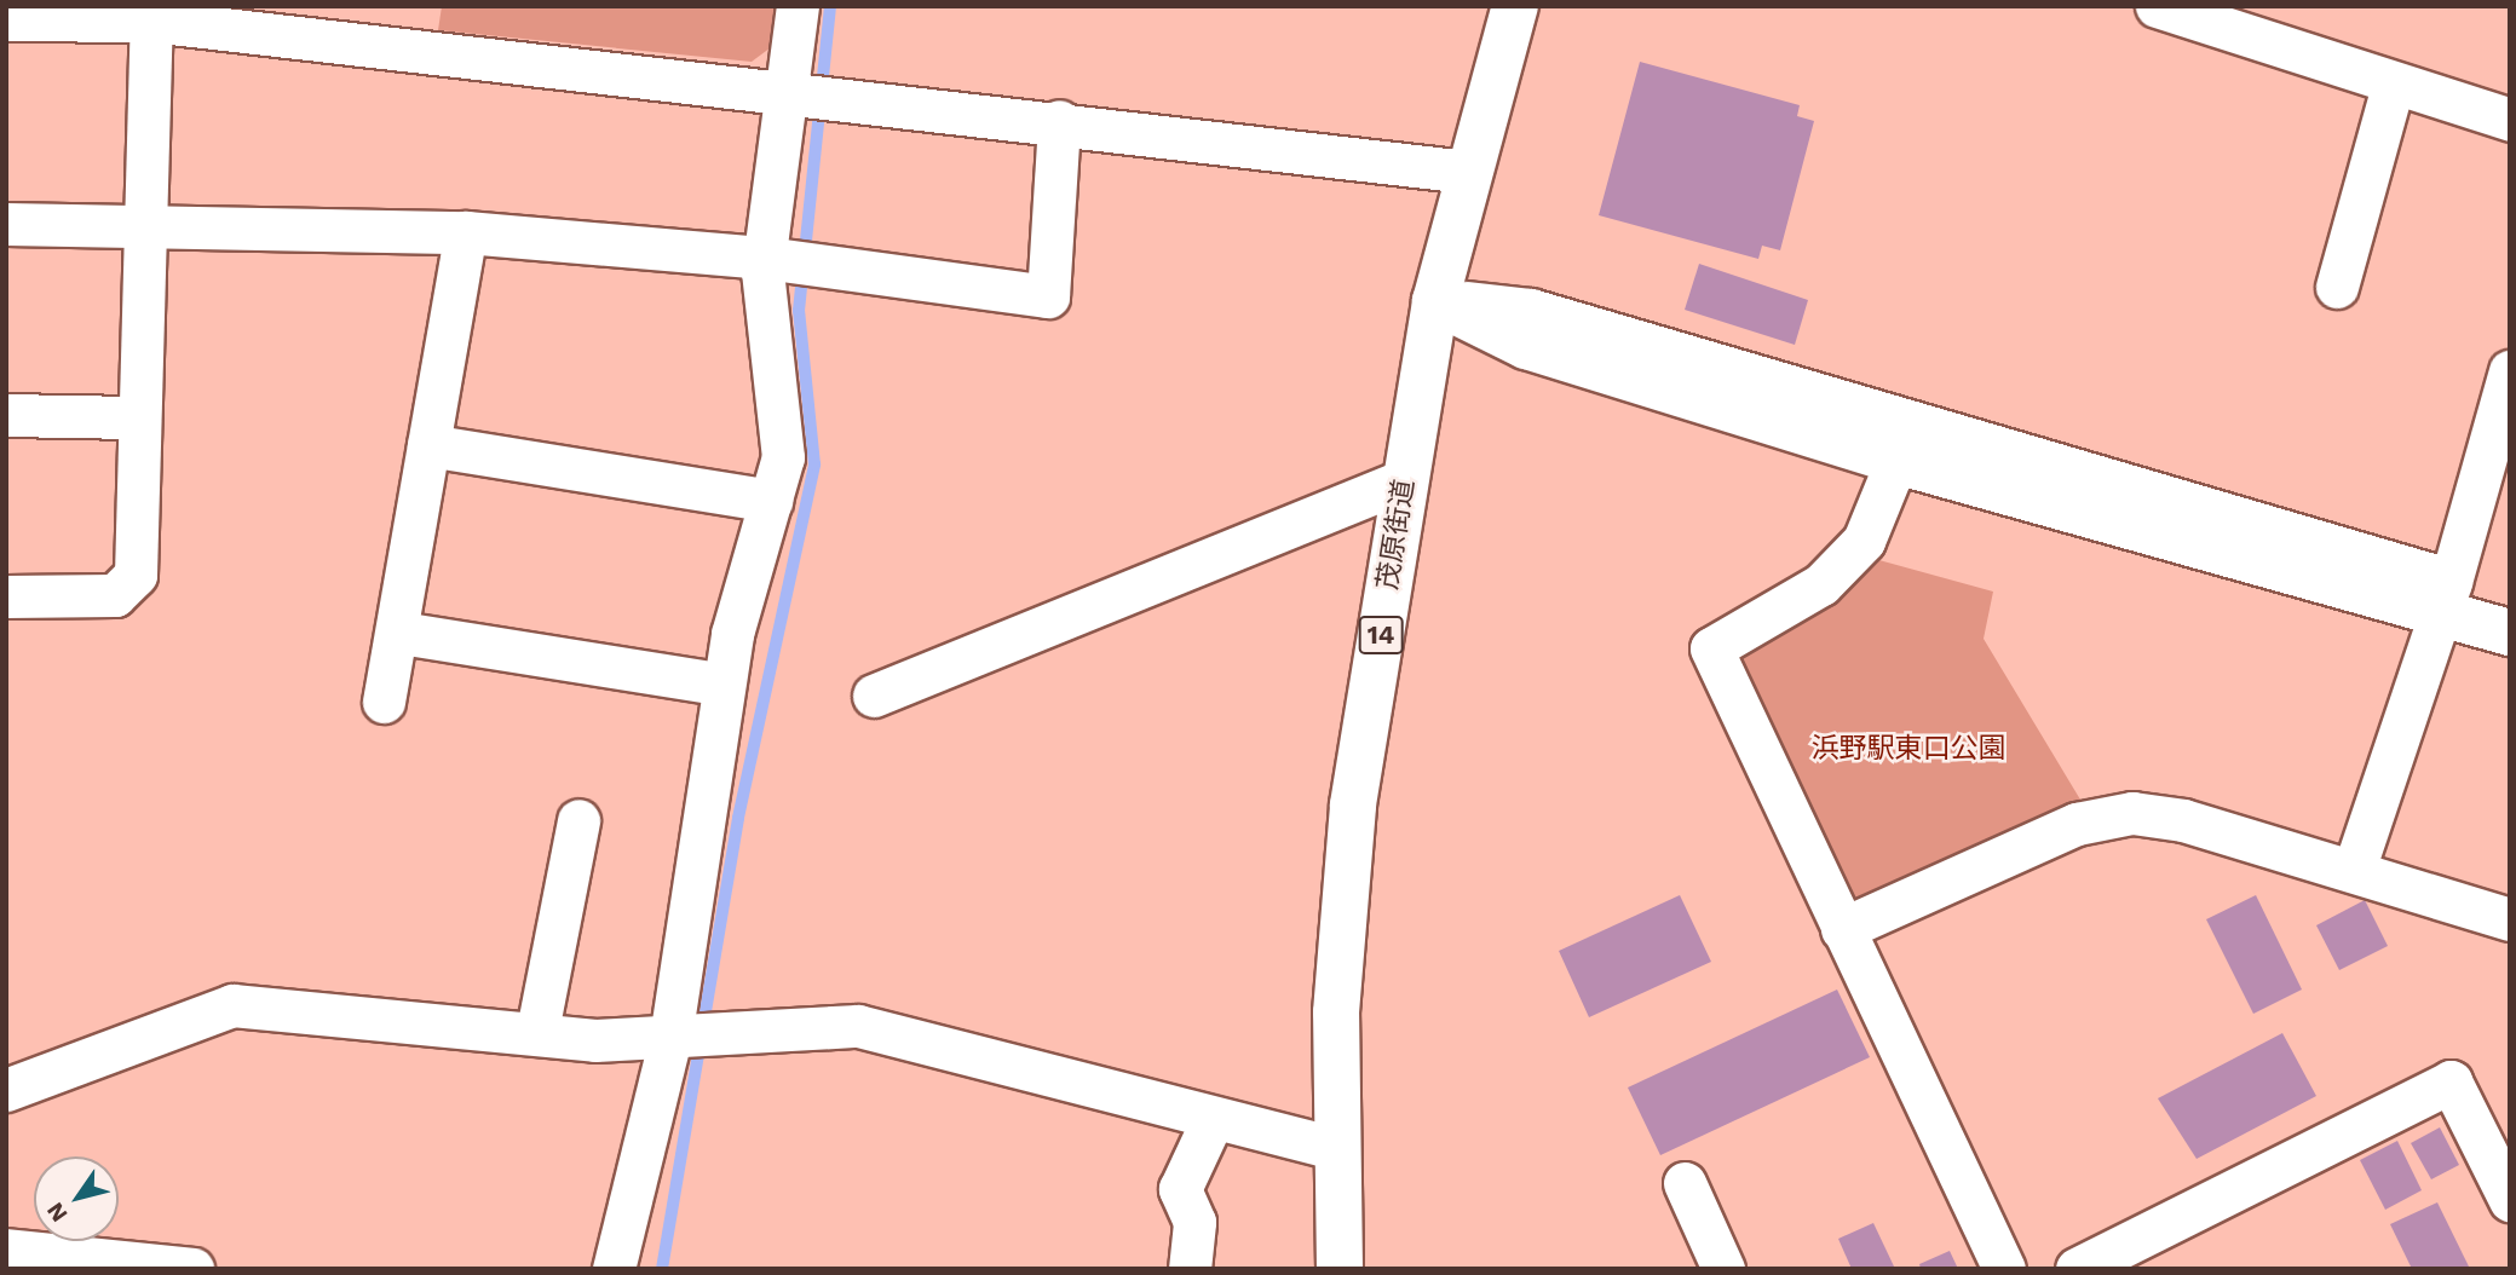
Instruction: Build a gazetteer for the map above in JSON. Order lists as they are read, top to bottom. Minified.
{"streets":{"street":["茂原街道","14"]},"parks":["浜野駅東口公園"],"north":"bottom left"}
